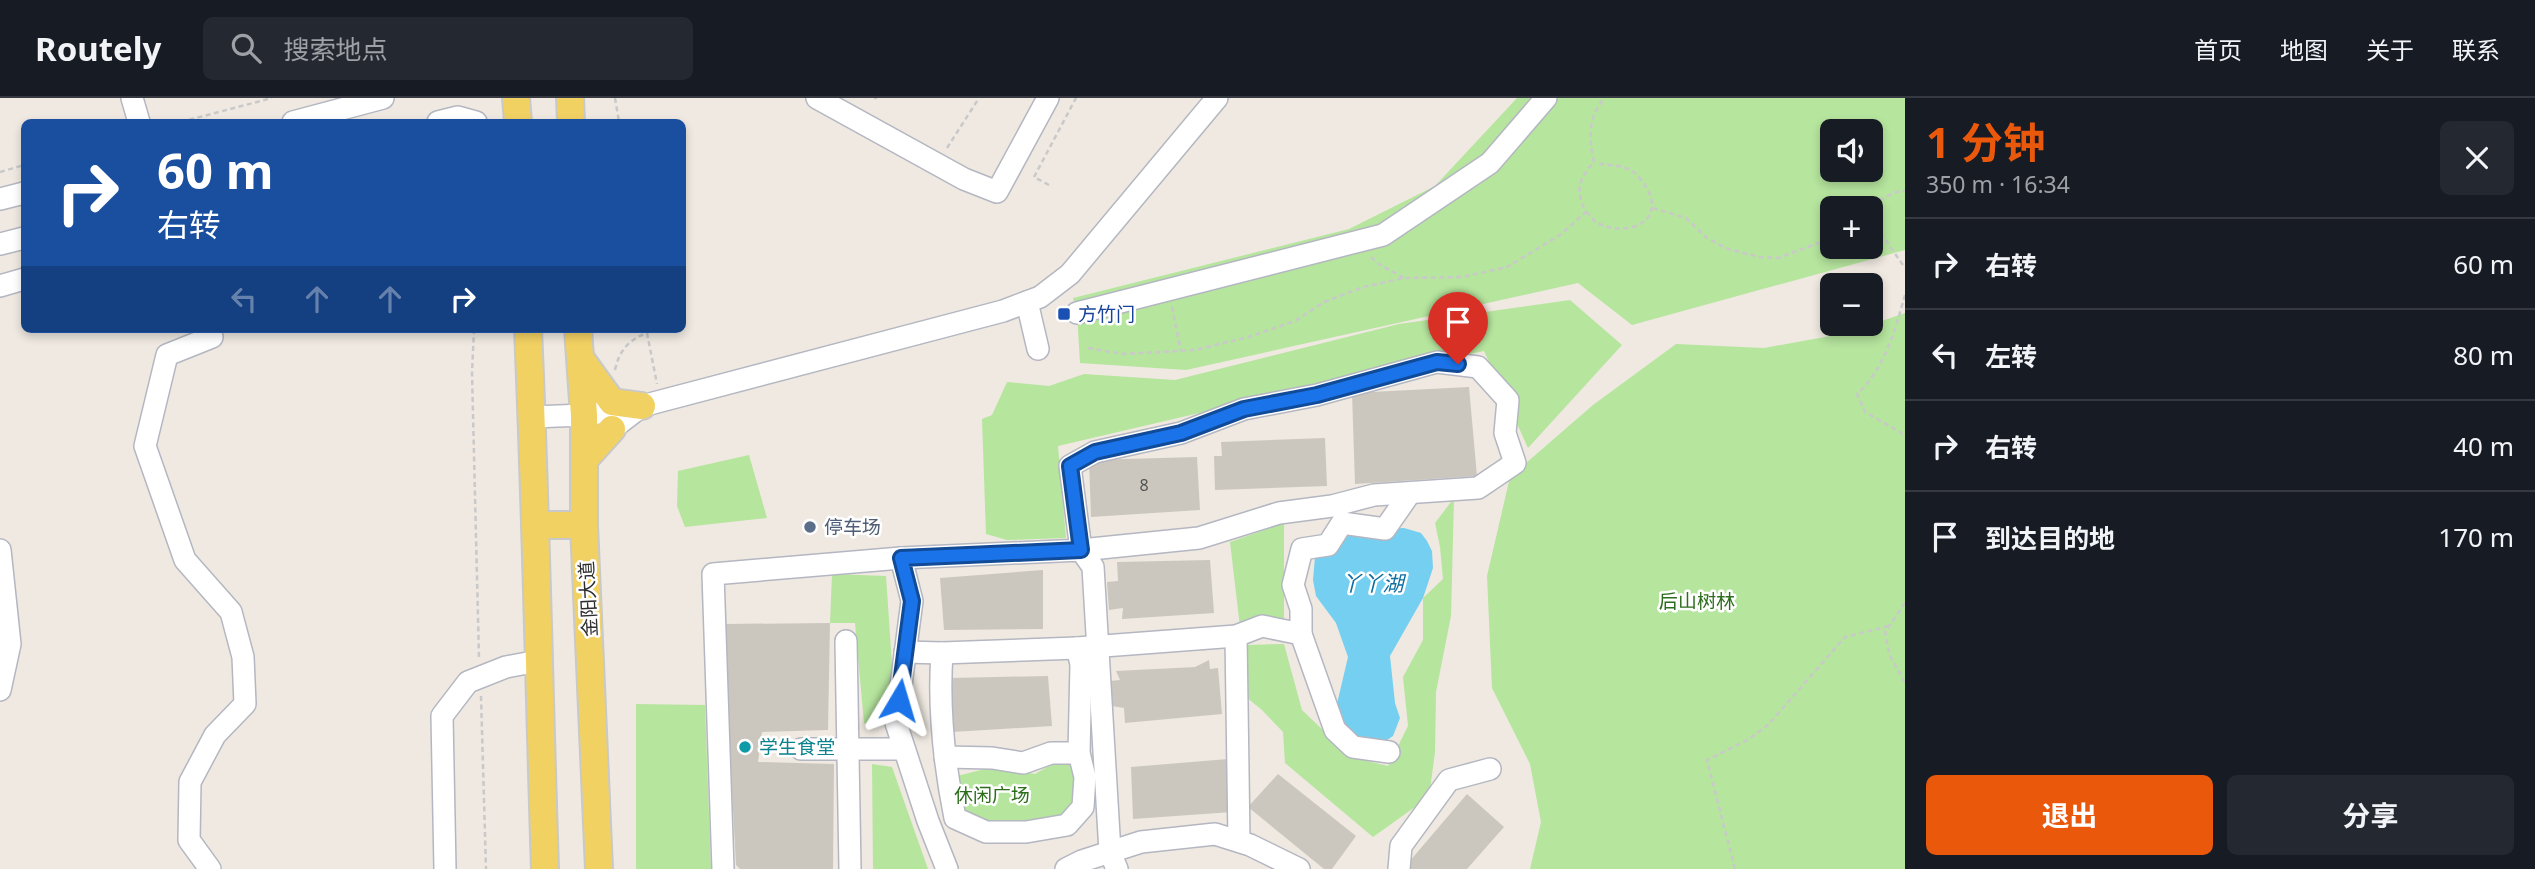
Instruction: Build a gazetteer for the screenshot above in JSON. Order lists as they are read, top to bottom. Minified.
{"streets":{"main road":["金阳大道"]},"water":["丫丫湖"],"parks":["后山树林","休闲广场"],"places":{"transit":["方竹门"],"other":["停车场","学生食堂"]},"house_numbers":["8"],"page":{"header":"Routely","search":"搜索地点","nav":["首页","地图","关于","联系"],"heading":["1 分钟","350 m · 16:34"],"map_buttons":["+","−"],"turn":["60 m","右转"],"list":[{"name":"右转","value":"60 m"},{"name":"左转","value":"80 m"},{"name":"右转","value":"40 m"},{"name":"到达目的地","value":"170 m"}],"buttons":["退出","分享"]}}
